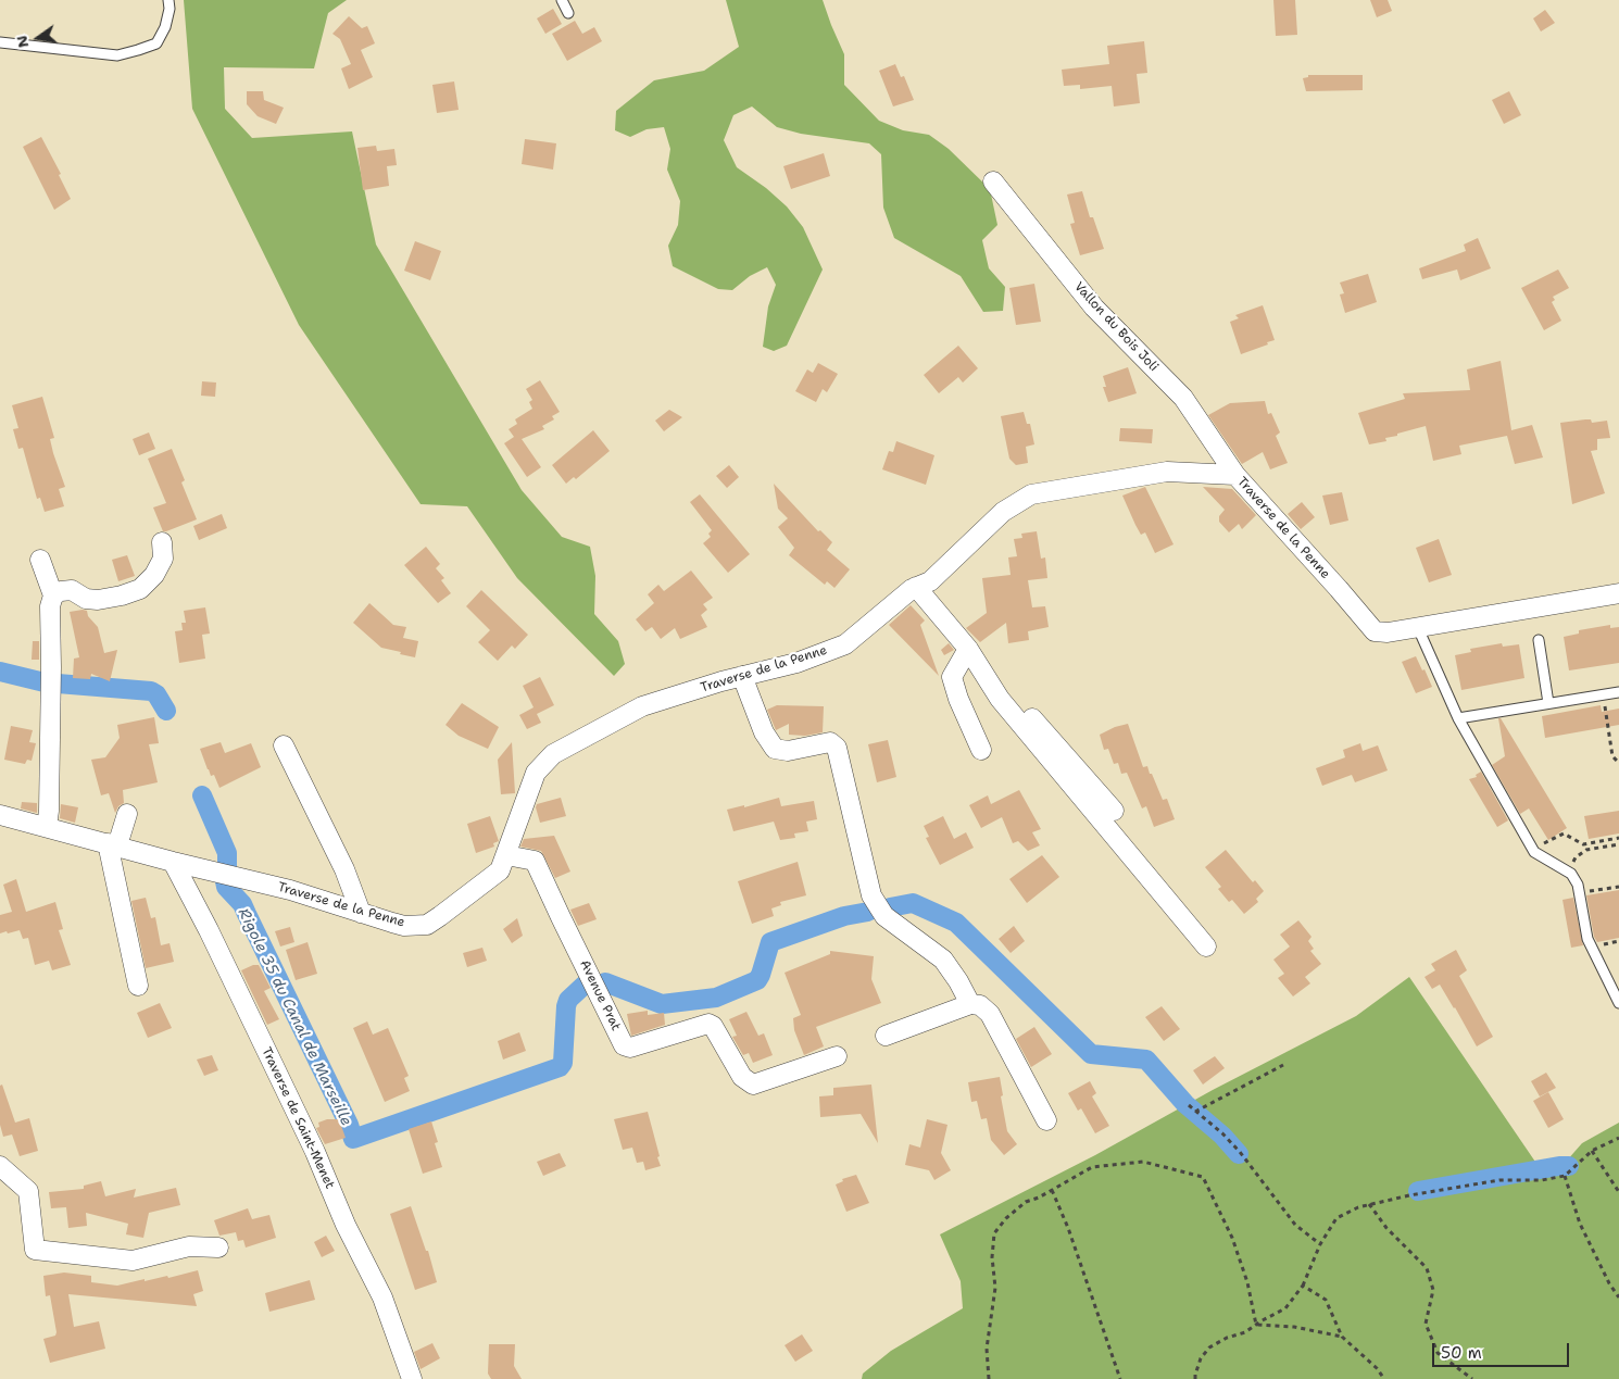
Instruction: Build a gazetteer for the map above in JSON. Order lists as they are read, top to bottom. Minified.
{"streets":{"street":["Vallon du Bois Joli","Traverse de la Penne","Avenue Prat","Traverse de Saint-Menet"]},"crossings":[["Vallon du Bois Joli","Traverse de la Penne"],["Traverse de la Penne","Avenue Prat"],["Traverse de la Penne","Traverse de Saint-Menet"]],"water":["Rigole 35 du Canal de Marseille"],"scale_bar":"50 m","north":"left"}
